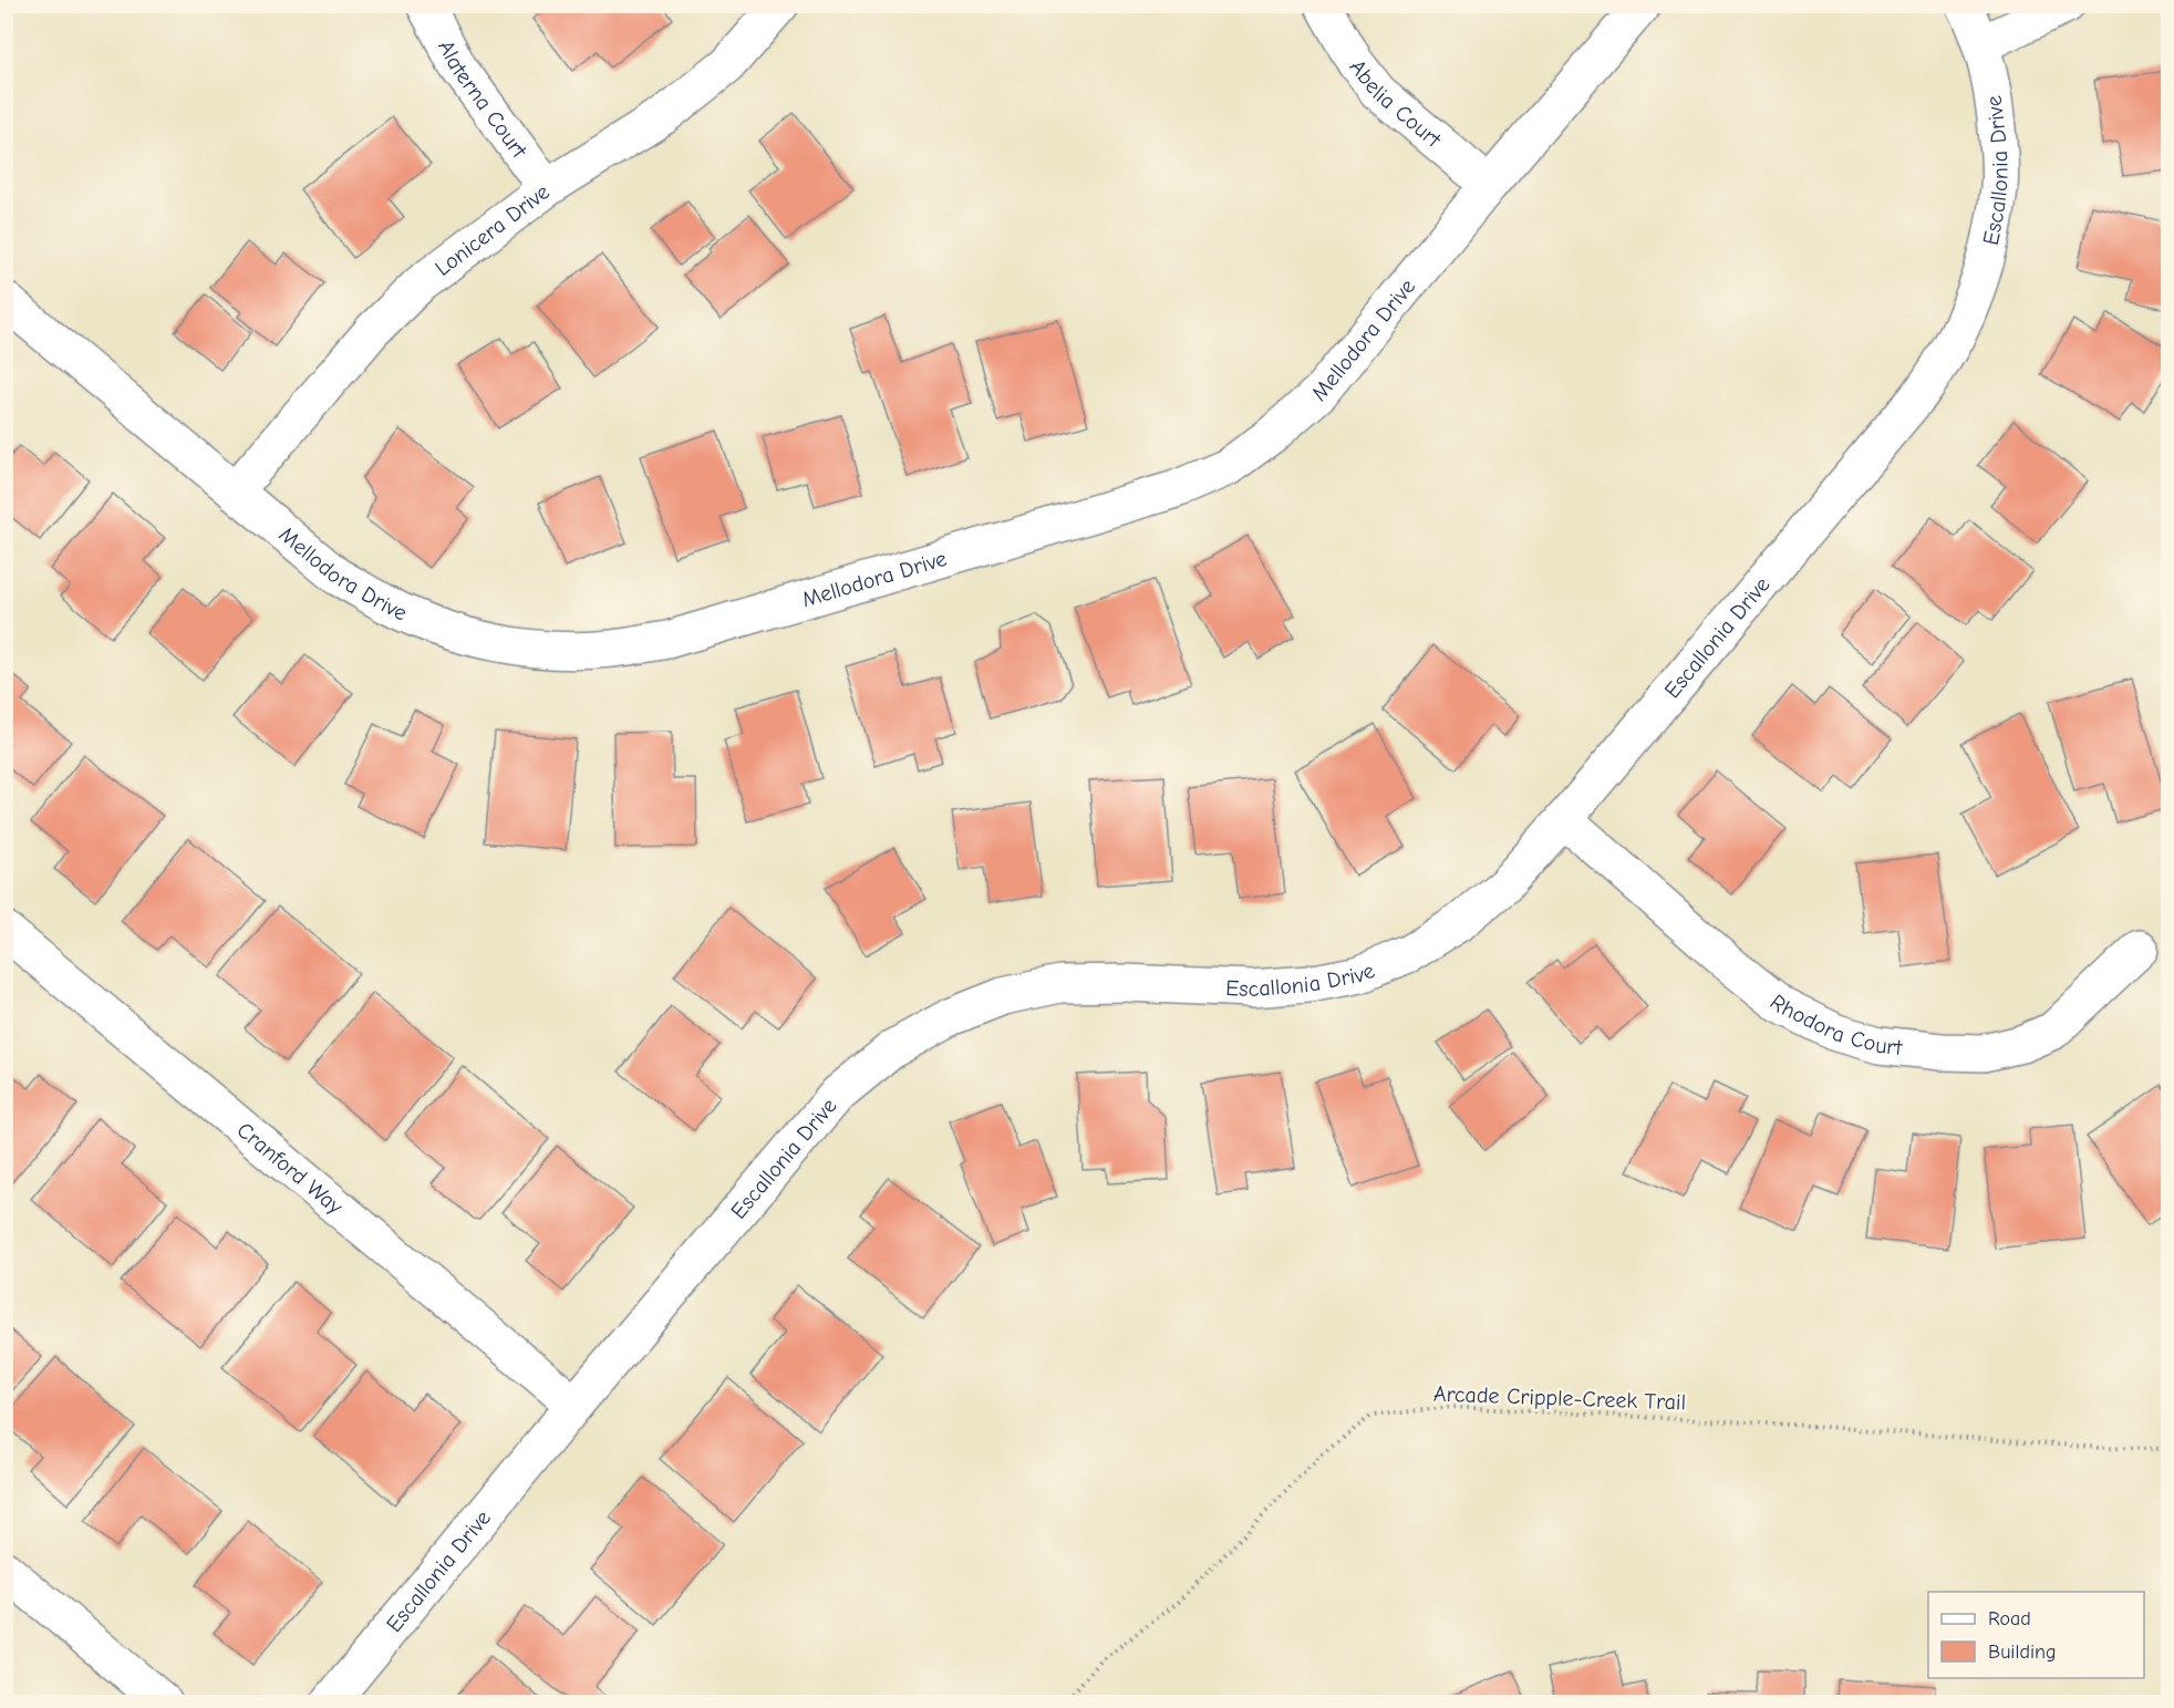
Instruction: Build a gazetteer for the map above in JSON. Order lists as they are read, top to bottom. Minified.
{"streets":{"street":["Alaterna Court","Abelia Court","Escallonia Drive","Lonicera Drive","Mellodora Drive","Rhodora Court","Cranford Way"],"path":["Arcade Cripple-Creek Trail"]},"crossings":[["Alaterna Court","Lonicera Drive"],["Abelia Court","Mellodora Drive"],["Escallonia Drive","Rhodora Court"],["Escallonia Drive","Cranford Way"],["Lonicera Drive","Mellodora Drive"]],"legend":["Road","Building"]}
